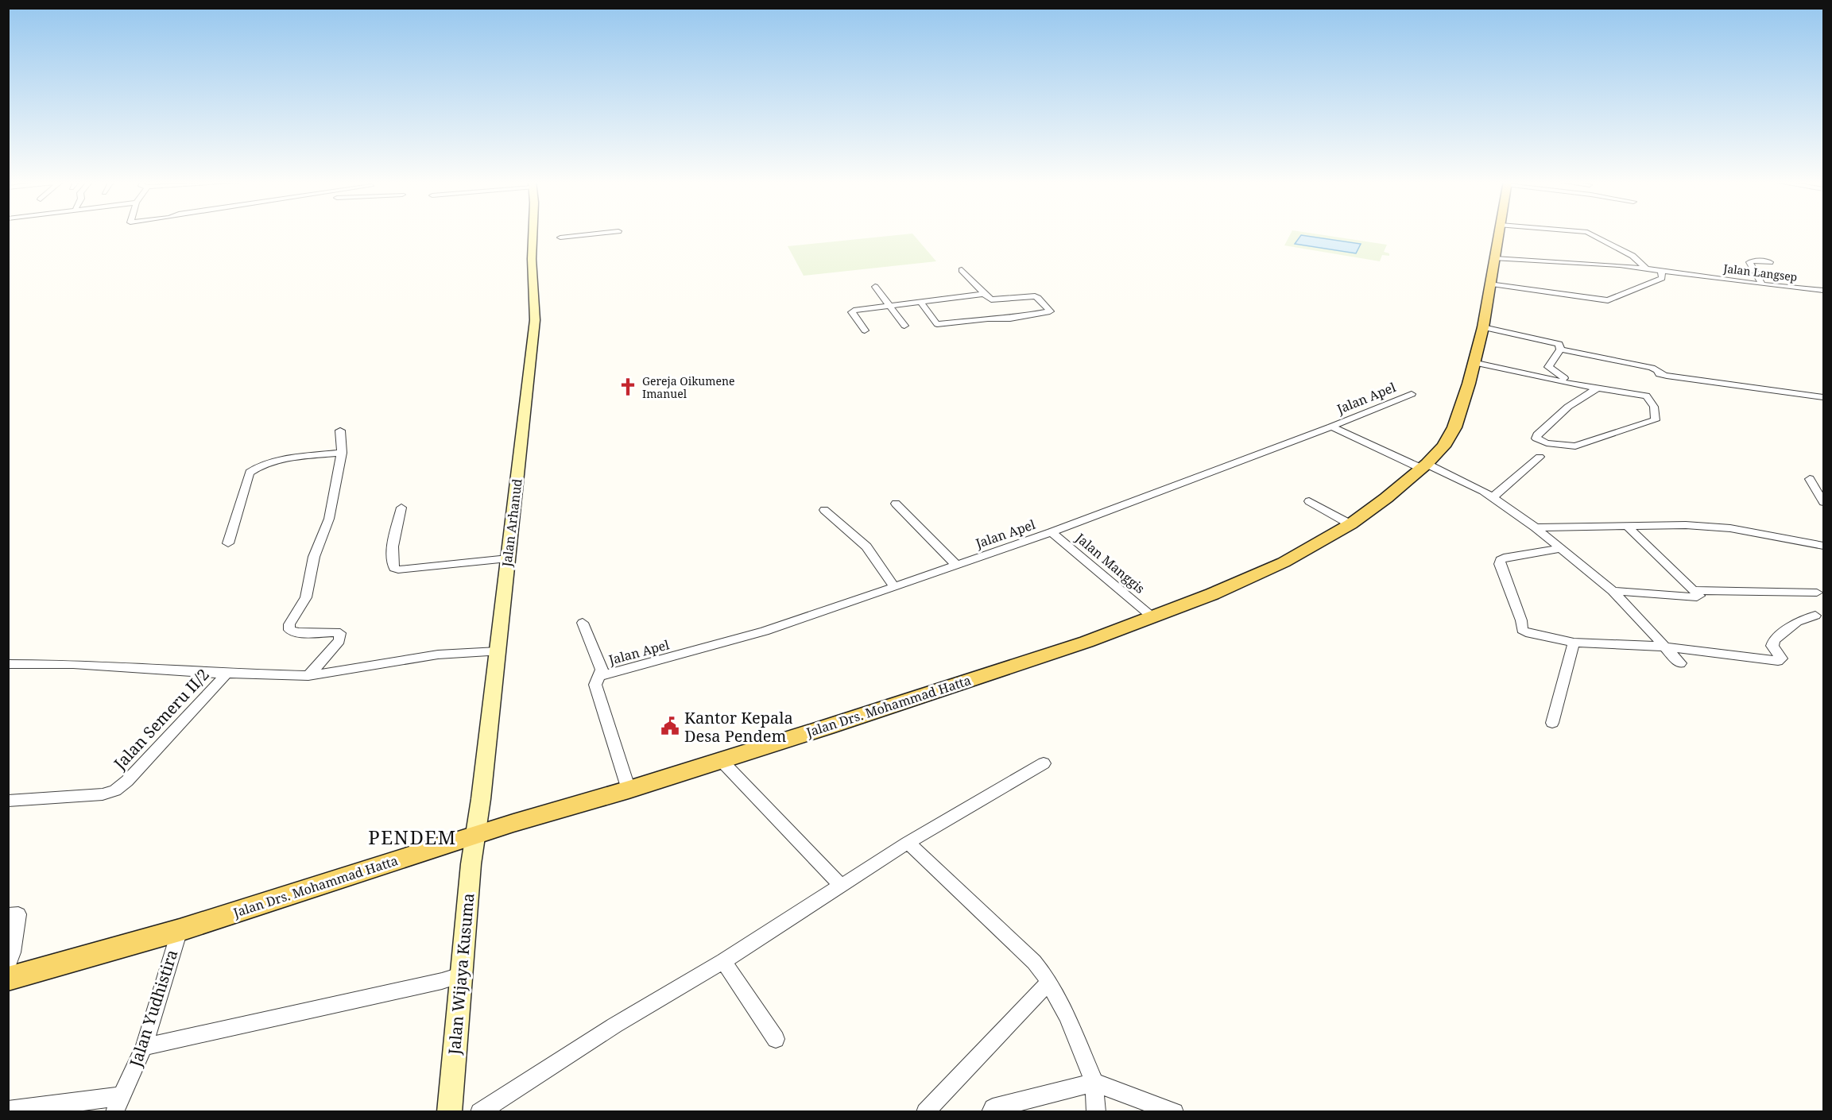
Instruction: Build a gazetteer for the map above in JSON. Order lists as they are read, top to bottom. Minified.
{"streets":{"main road":["Jalan Drs. Mohammad Hatta"],"street":["Jalan Langsep","Jalan Apel","Jalan Arhanud","Jalan Manggis","Jalan Semeru II/2","Jalan Wijaya Kusuma","Jalan Yudhistira"]},"crossings":[["Jalan Langsep","Jalan Drs. Mohammad Hatta"],["Jalan Apel","Jalan Manggis"],["Jalan Arhanud","Jalan Drs. Mohammad Hatta"],["Jalan Arhanud","Jalan Wijaya Kusuma"],["Jalan Manggis","Jalan Drs. Mohammad Hatta"],["Jalan Drs. Mohammad Hatta","Jalan Wijaya Kusuma"],["Jalan Drs. Mohammad Hatta","Jalan Yudhistira"]],"districts":["PENDEM"],"places":{"church":["Gereja Oikumene Imanuel"],"public building":["Kantor Kepala Desa Pendem"]}}
